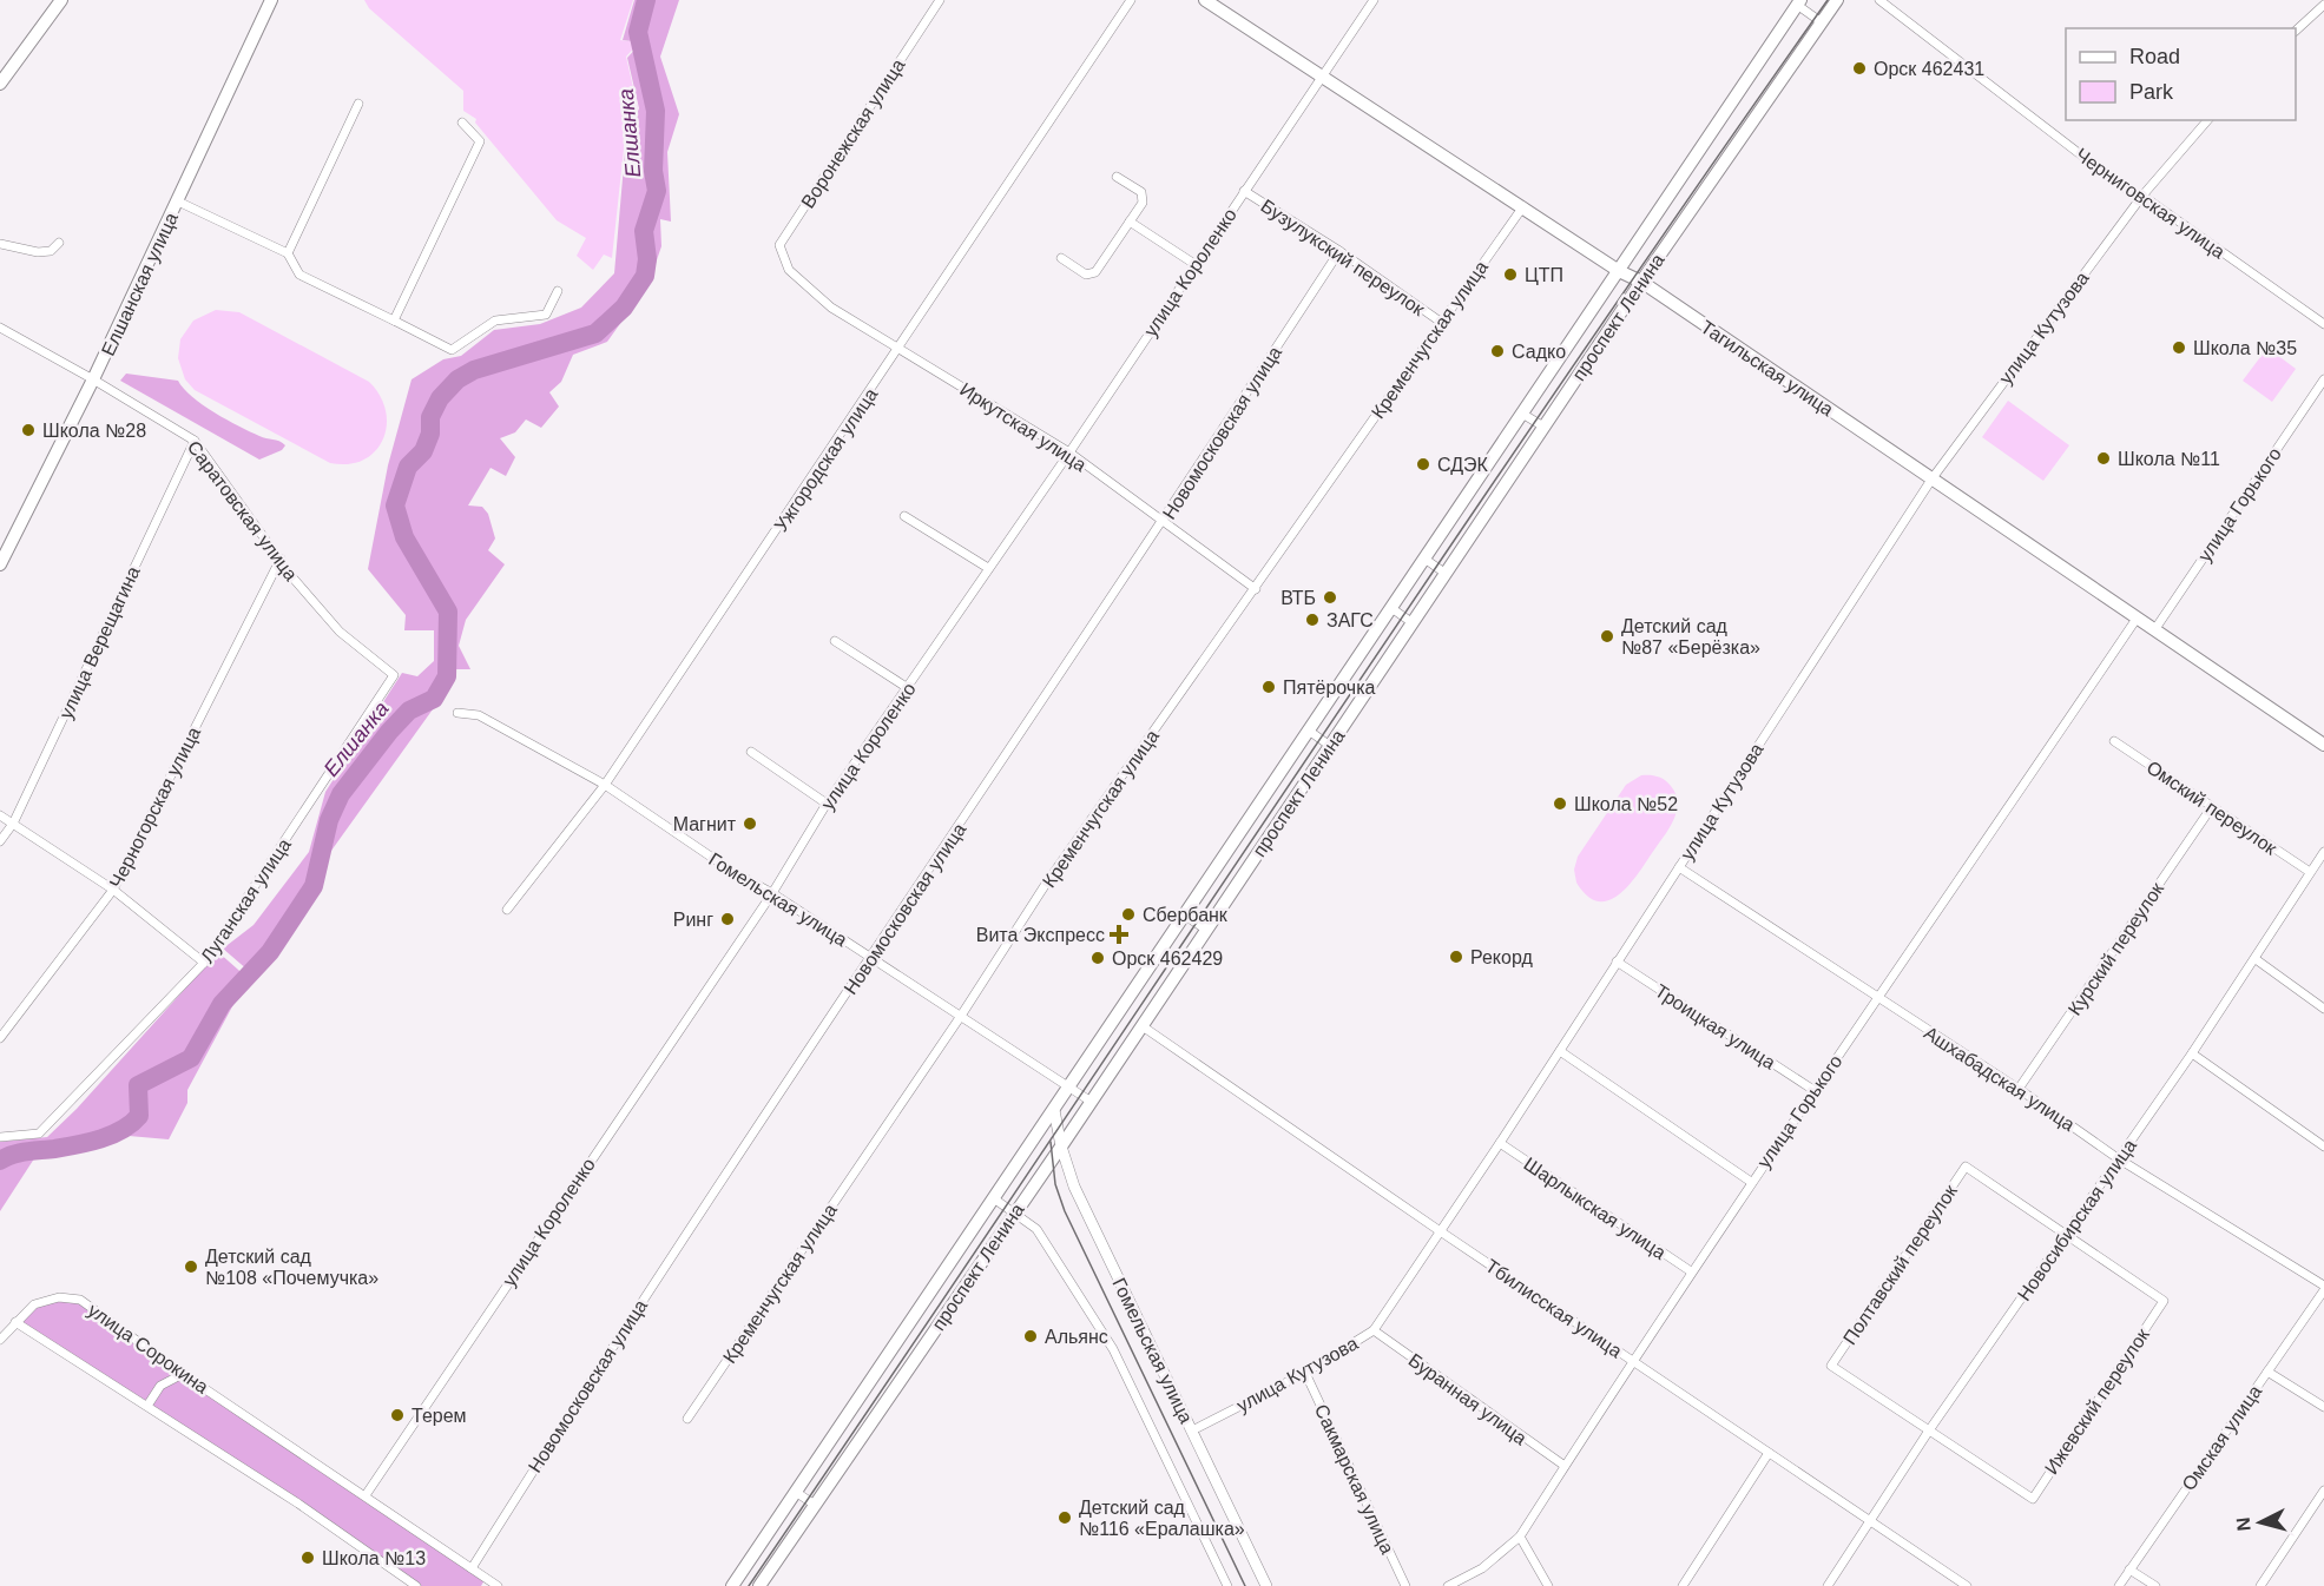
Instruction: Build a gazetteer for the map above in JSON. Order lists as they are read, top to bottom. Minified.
{"streets":{"main road":["Елшанская улица","проспект Ленина","Тагильская улица"],"street":["Воронежская улица","Черниговская улица","Бузулукский переулок","улица Короленко","улица Кутузова","Кременчугская улица","Иркутская улица","Новомосковская улица","Ужгородская улица","улица Горького","Саратовская улица","улица Верещагина","Черногорская улица","Омский переулок","Гомельская улица","Луганская улица","Курский переулок","Троицкая улица","Ашхабадская улица","Шарлыкская улица","Новосибирская улица","Полтавский переулок","Тбилисская улица","улица Сорокина","Буранная улица","Ижевский переулок","Омская улица","Сакмарская улица"]},"crossings":[["Воронежская улица","Иркутская улица"],["Черниговская улица","улица Кутузова"],["Бузулукский переулок","улица Короленко"],["Бузулукский переулок","Кременчугская улица"],["Бузулукский переулок","Новомосковская улица"],["улица Короленко","Тагильская улица"],["улица Короленко","Иркутская улица"],["улица Короленко","Гомельская улица"],["улица Короленко","улица Сорокина"],["Елшанская улица","Саратовская улица"],["проспект Ленина","Тагильская улица"],["проспект Ленина","Гомельская улица"],["проспект Ленина","Тбилисская улица"],["улица Кутузова","Тагильская улица"],["улица Кутузова","Гомельская улица"],["улица Кутузова","Троицкая улица"],["улица Кутузова","Ашхабадская улица"],["улица Кутузова","Шарлыкская улица"],["улица Кутузова","Тбилисская улица"],["улица Кутузова","Буранная улица"],["улица Кутузова","Сакмарская улица"],["Кременчугская улица","Тагильская улица"],["Кременчугская улица","Иркутская улица"],["Кременчугская улица","Гомельская улица"],["Тагильская улица","улица Горького"],["Иркутская улица","Новомосковская улица"],["Иркутская улица","Ужгородская улица"],["Новомосковская улица","Гомельская улица"],["Новомосковская улица","улица Сорокина"],["Ужгородская улица","Гомельская улица"],["улица Горького","Троицкая улица"],["улица Горького","Ашхабадская улица"],["улица Горького","Шарлыкская улица"],["улица Горького","Тбилисская улица"],["улица Горького","Буранная улица"],["Саратовская улица","улица Верещагина"],["Саратовская улица","Черногорская улица"],["Саратовская улица","Луганская улица"],["Омский переулок","Курский переулок"],["Омский переулок","Новосибирская улица"],["Курский переулок","Ашхабадская улица"],["Ашхабадская улица","Новосибирская улица"],["Ашхабадская улица","Омская улица"],["Новосибирская улица","Полтавский переулок"],["Новосибирская улица","Тбилисская улица"],["Новосибирская улица","Ижевский переулок"],["Полтавский переулок","Ижевский переулок"]],"water":["Елшанка"],"places":{"other":["Орск 462431","ЦТП","Школа №35","Садко","Школа №28","Школа №11","СДЭК","ВТБ","ЗАГС","Детский сад №87 «Берёзка»","Пятёрочка","Школа №52","Магнит","Сбербанк","Ринг","Рекорд","Орск 462429","Детский сад №108 «Почемучка»","Альянс","Терем","Детский сад №116 «Ералашка»","Школа №13"],"health":["Вита Экспресс"]},"legend":["Road","Park"],"north":"left"}
